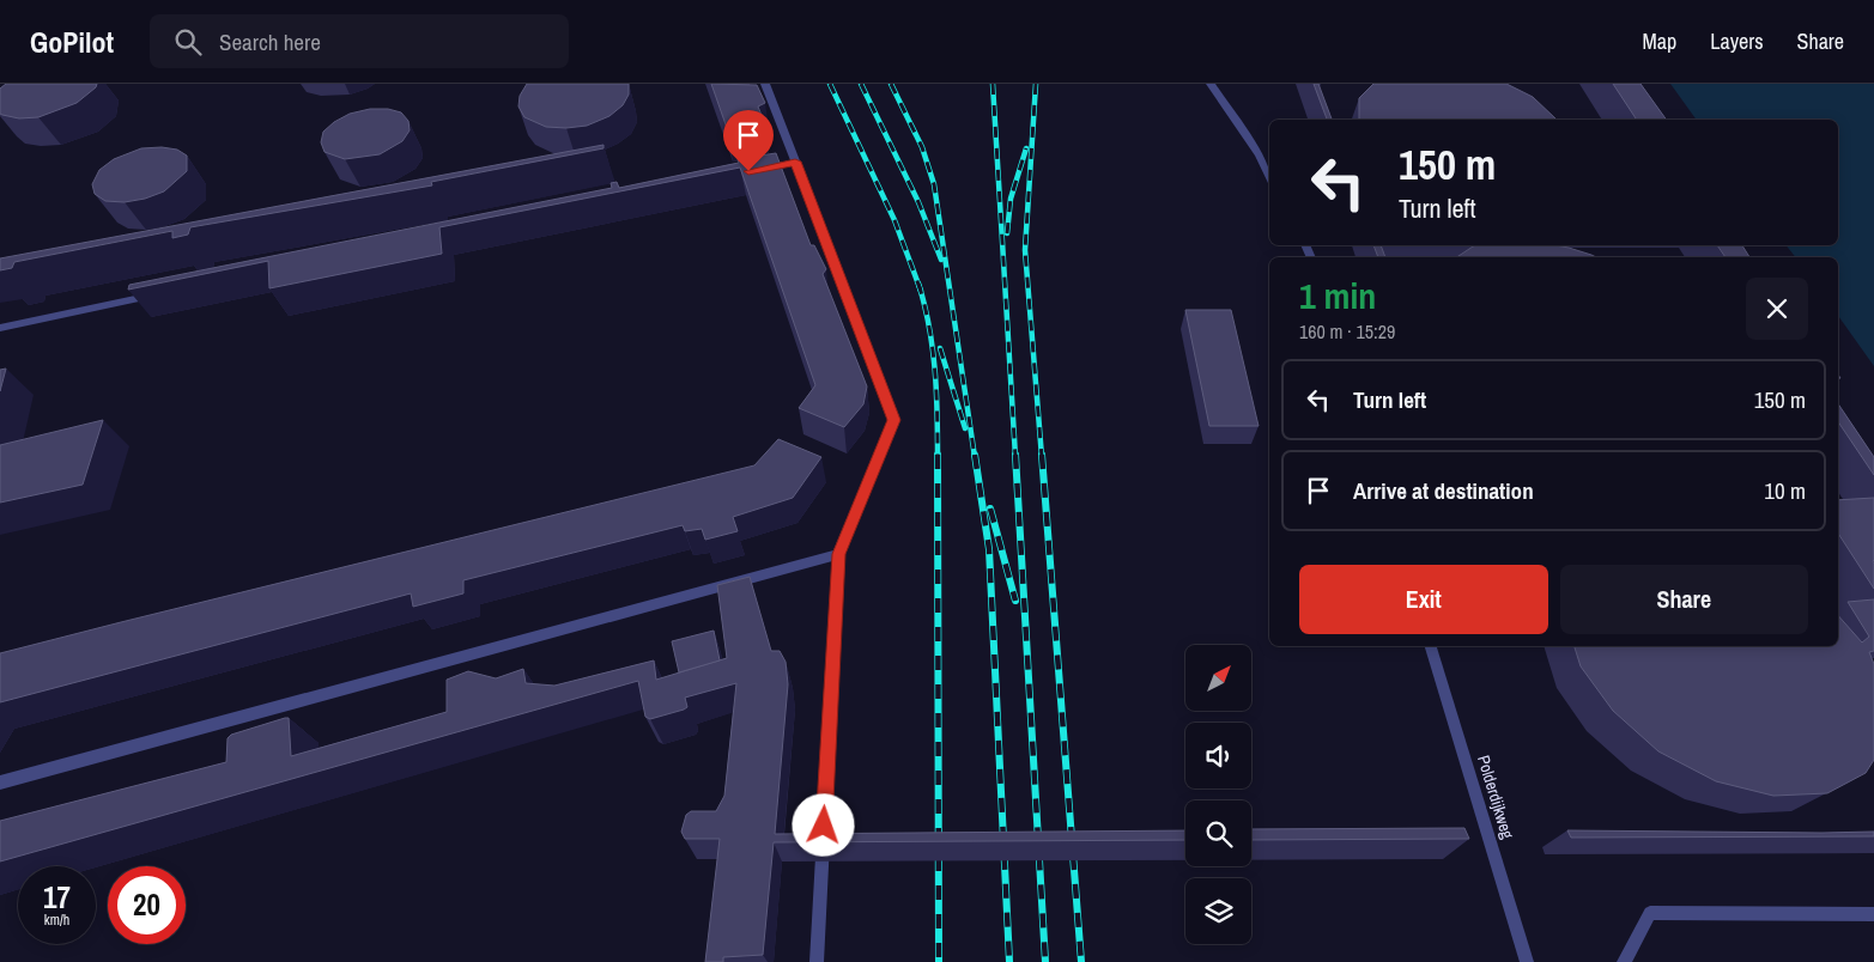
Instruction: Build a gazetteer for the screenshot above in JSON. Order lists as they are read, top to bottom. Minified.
{"streets":{"street":["Polderdijkweg"]},"north":"top right","page":{"header":"GoPilot","search":"Search here","nav":["Map","Layers","Share"],"turn":["150 m","Turn left"],"heading":["1 min","160 m · 15:29"],"list":[{"name":"Turn left","value":"150 m"},{"name":"Arrive at destination","value":"10 m"}],"buttons":["Exit","Share"],"speed":"17 km/h","limit":"20"}}
